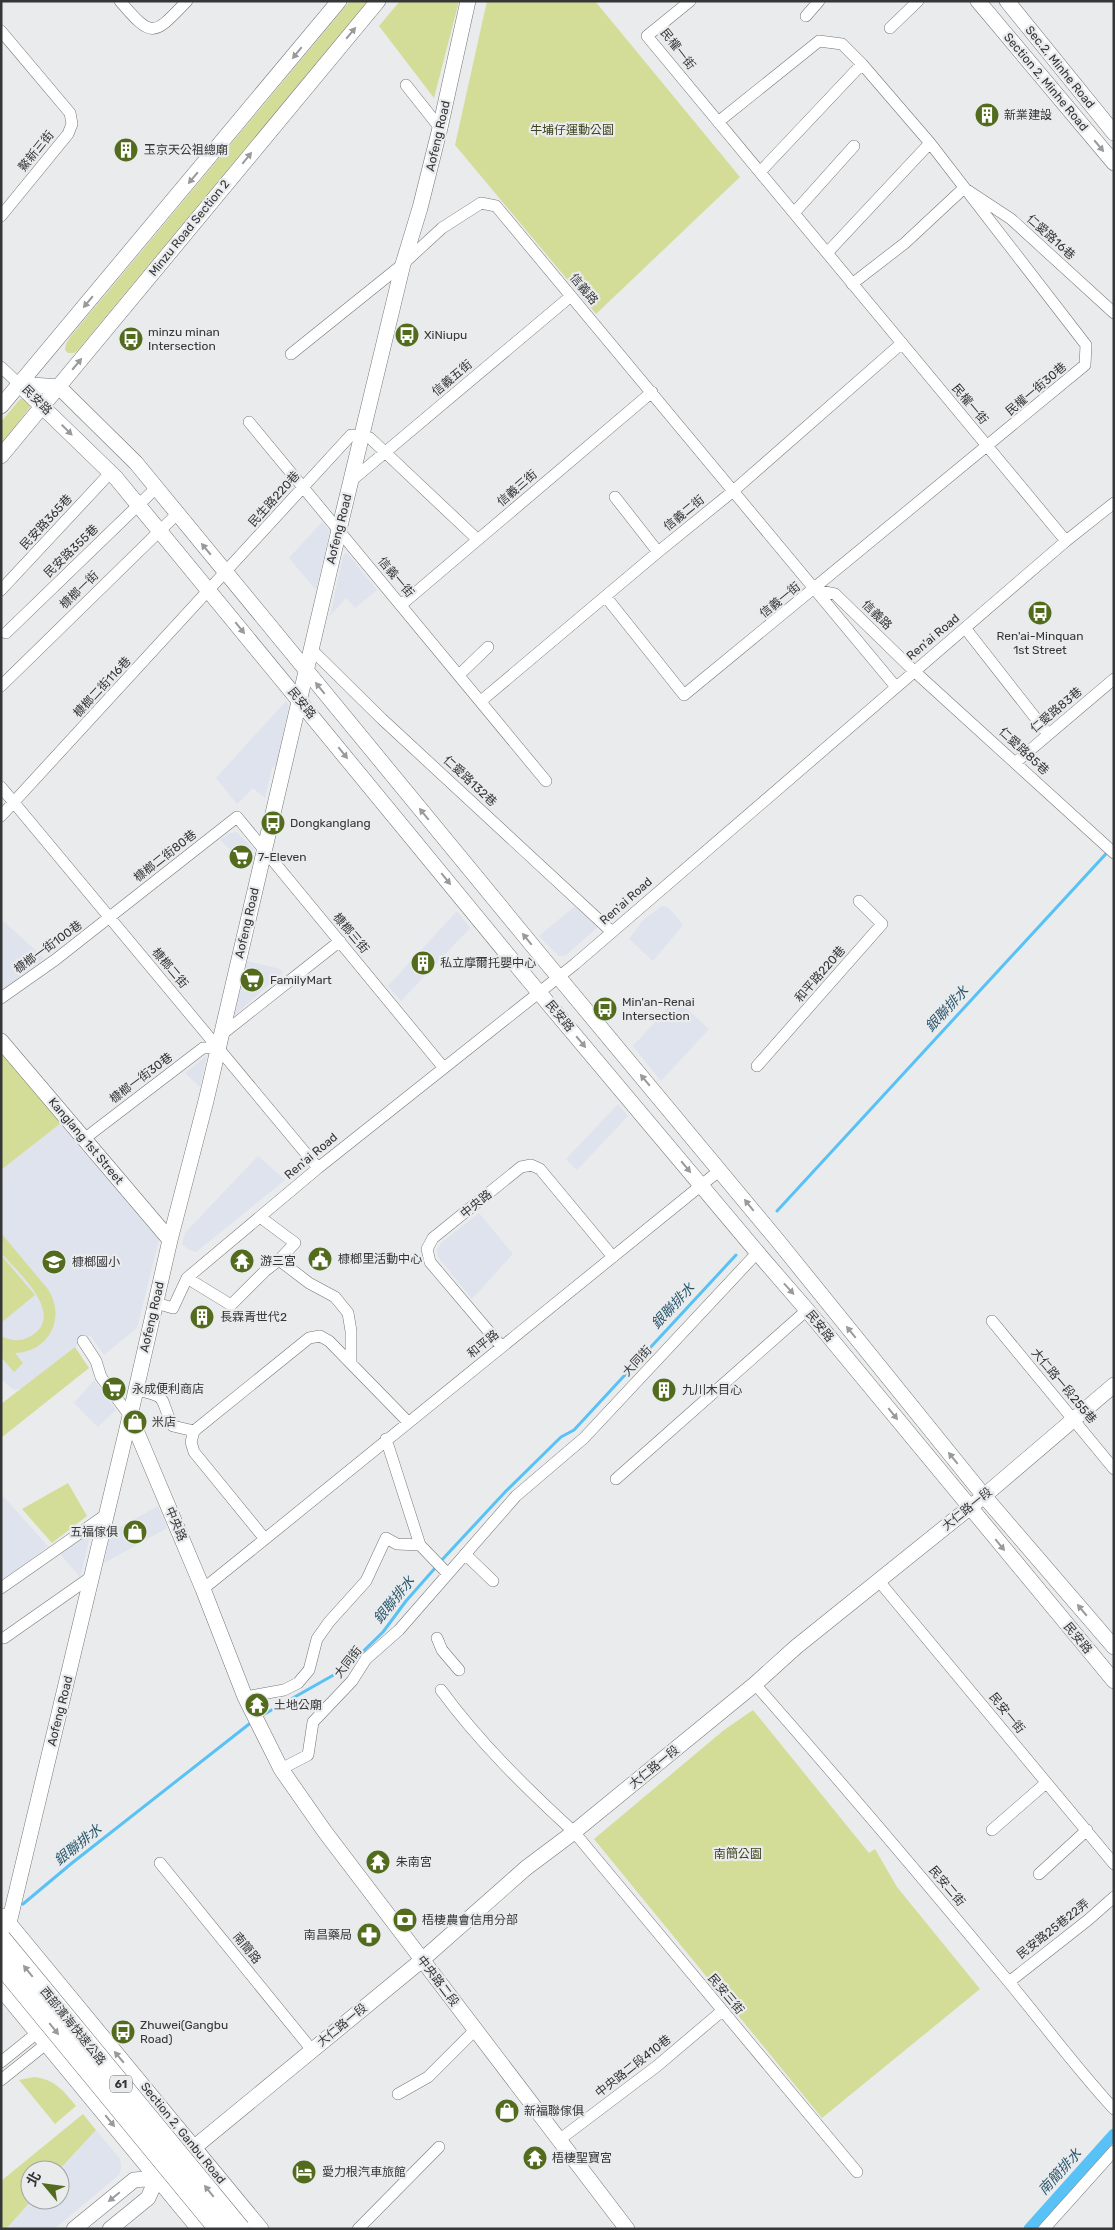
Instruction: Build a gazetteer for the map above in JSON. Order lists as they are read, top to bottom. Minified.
{"streets":{"highway":["西部濱海快速公路","61"],"street":["民權一街","Sec.2, Minhe Road","Section 2, Minhe Road","Aofeng Road","鰲新三街","Minzu Road Section 2","仁愛路16巷","信義路","信義五街","民權一街30巷","民安路","信義三街","民生路220巷","信義二街","民安路365巷","民安路355巷","信義一街","槺榔一街","Ren'ai Road","槺榔二街116巷","仁愛路83巷","仁愛路85巷","仁愛路132巷","槺榔二街80巷","槺榔三街","槺榔一街100巷","槺榔二街","和平路220巷","槺榔一街30巷","Kanglang 1st Street","中央路","和平路","大同街","大仁路一段255巷","大仁路一段","民安一街","民安二街","民安路25巷22弄","南簡路","中央路二段","民安三街","中央路二段410巷","Section 2, Ganbu Road"]},"crossings":[["民權一街","民權一街30巷"],["民權一街","信義二街"],["民權一街","信義一街"],["民權一街","Ren'ai Road"],["Aofeng Road","信義路"],["Aofeng Road","信義五街"],["Aofeng Road","民安路"],["Aofeng Road","民生路220巷"],["Aofeng Road","信義一街"],["Aofeng Road","Ren'ai Road"],["Aofeng Road","仁愛路132巷"],["Aofeng Road","槺榔三街"],["Aofeng Road","槺榔二街"],["Aofeng Road","槺榔一街30巷"],["Aofeng Road","Kanglang 1st Street"],["Aofeng Road","中央路"],["Aofeng Road","西部濱海快速公路"],["Aofeng Road","Section 2, Ganbu Road"],["Minzu Road Section 2","民安路"],["仁愛路16巷","民權一街30巷"],["信義路","信義五街"],["信義路","信義三街"],["信義路","信義二街"],["信義路","信義一街"],["信義路","Ren'ai Road"],["信義路","仁愛路85巷"],["民權一街30巷","信義一街"],["民安路","民生路220巷"],["民安路","民安路365巷"],["民安路","民安路355巷"],["民安路","槺榔一街"],["民安路","Ren'ai Road"],["民安路","槺榔二街116巷"],["民安路","和平路"],["民安路","大同街"],["民安路","大仁路一段"],["信義三街","信義一街"],["民生路220巷","槺榔二街116巷"],["信義二街","信義一街"],["Ren'ai Road","仁愛路85巷"],["Ren'ai Road","仁愛路132巷"],["Ren'ai Road","槺榔三街"],["Ren'ai Road","槺榔二街"],["槺榔二街116巷","槺榔二街"],["仁愛路83巷","仁愛路85巷"],["槺榔二街80巷","槺榔三街"],["槺榔二街80巷","槺榔一街100巷"],["槺榔二街80巷","槺榔二街"],["槺榔一街100巷","槺榔二街"],["槺榔二街","槺榔一街30巷"],["槺榔一街30巷","Kanglang 1st Street"],["中央路","和平路"],["中央路","中央路二段"],["大同街","中央路二段"],["大仁路一段255巷","大仁路一段"],["大仁路一段","民安一街"],["大仁路一段","民安二街"],["大仁路一段","南簡路"],["大仁路一段","中央路二段"],["大仁路一段","民安三街"],["大仁路一段","Section 2, Ganbu Road"],["民安二街","民安路25巷22弄"],["中央路二段","中央路二段410巷"],["民安三街","中央路二段410巷"],["西部濱海快速公路","Section 2, Ganbu Road"]],"water":["銀聯排水","南簡排水"],"parks":["牛埔仔運動公園","南簡公園"],"places":{"building":["新業建設","玉京天公祖總廟","私立摩爾托嬰中心","長霖青世代2","九川木目心"],"bus stop":["XiNiupu","minzu minan Intersection","Ren'ai-Minquan 1st Street","Dongkanglang","Min'an-Renai Intersection","Zhuwei(Gangbu Road)"],"supermarket":["7-Eleven","FamilyMart","永成便利商店"],"public building":["槺榔里活動中心"],"temple":["游三宮","土地公廟","朱南宮","梧棲聖寶宮"],"school or university":["槺榔國小"],"shop":["米店","五福傢俱","新福聯傢俱"],"bank":["梧棲農會信用分部"],"pharmacy":["南昌藥局"],"hotel":["愛力根汽車旅館"]},"north":"top left"}
